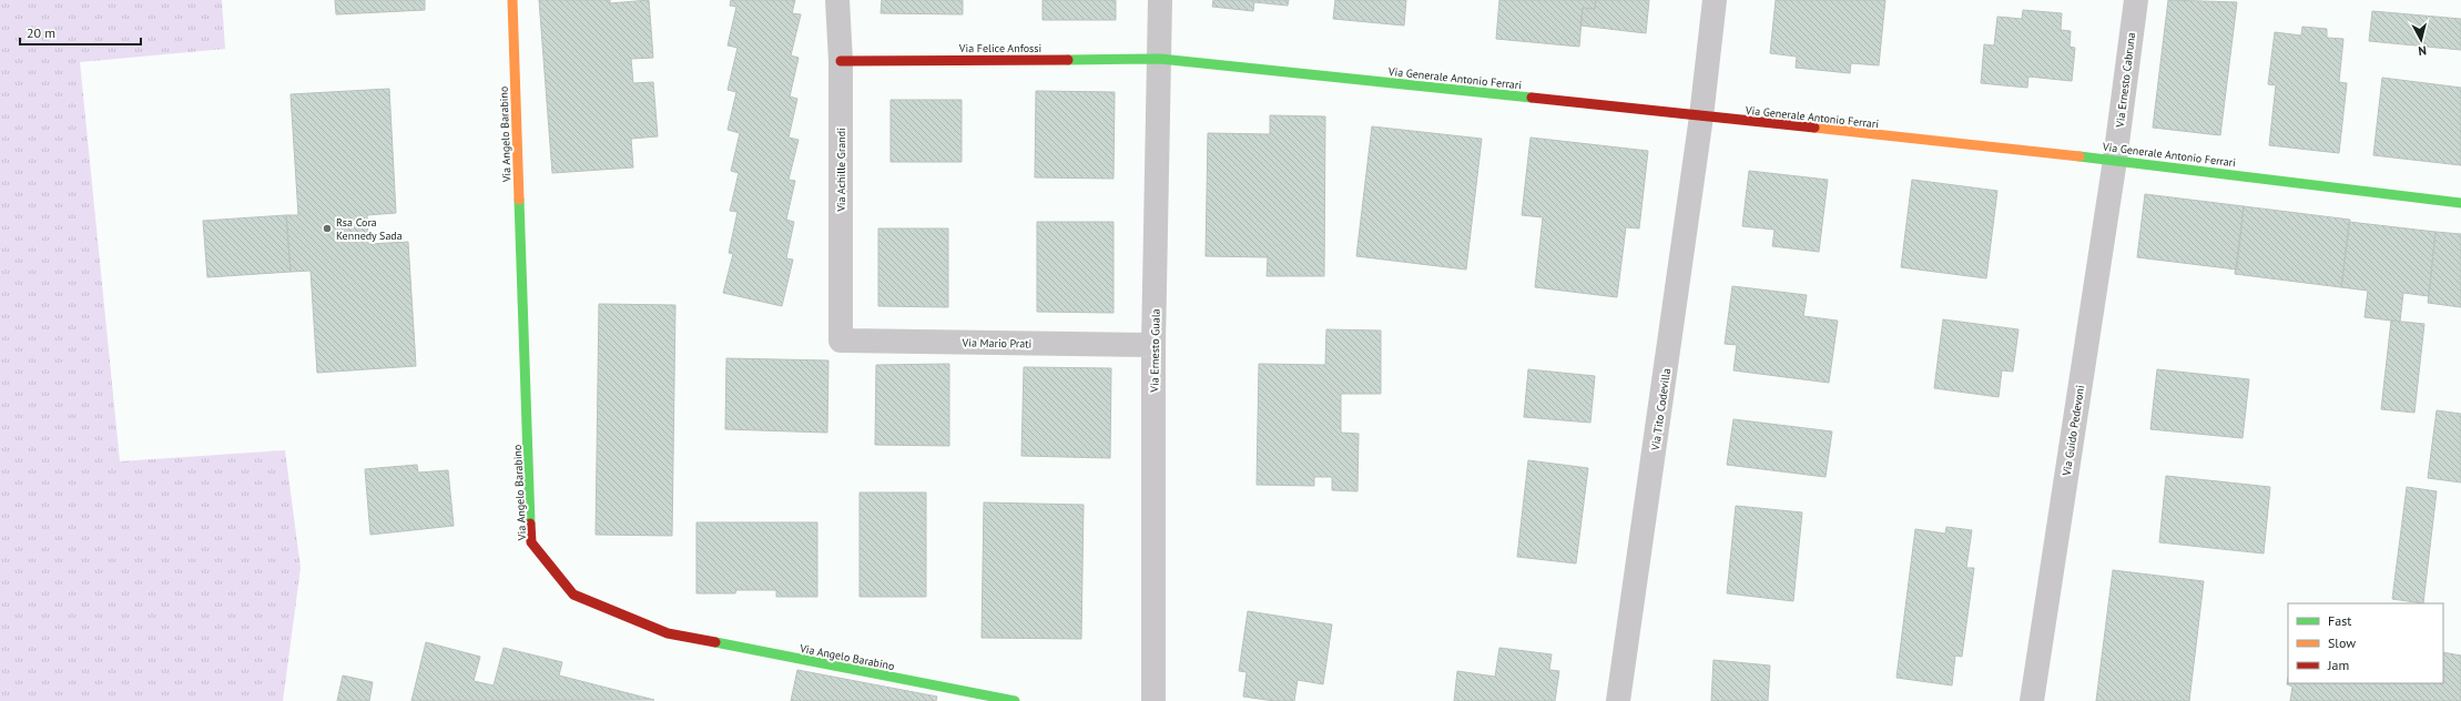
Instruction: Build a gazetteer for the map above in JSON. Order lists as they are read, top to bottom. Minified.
{"streets":{"street":["Via Felice Anfossi","Via Generale Antonio Ferrari","Via Ernesto Cabruna","Via Angelo Barabino","Via Achille Grandi","Via Mario Prati","Via Ernesto Guala","Via Tito Codevilla","Via Guido Pedevoni"]},"crossings":[["Via Felice Anfossi","Via Generale Antonio Ferrari"],["Via Felice Anfossi","Via Achille Grandi"],["Via Felice Anfossi","Via Ernesto Guala"],["Via Generale Antonio Ferrari","Via Ernesto Cabruna"],["Via Generale Antonio Ferrari","Via Ernesto Guala"],["Via Generale Antonio Ferrari","Via Tito Codevilla"],["Via Generale Antonio Ferrari","Via Guido Pedevoni"],["Via Ernesto Cabruna","Via Guido Pedevoni"],["Via Achille Grandi","Via Mario Prati"],["Via Mario Prati","Via Ernesto Guala"]],"places":["Rsa Cora Kennedy Sada"],"legend":["Fast","Slow","Jam"],"scale_bar":"20 m","north":"bottom"}
